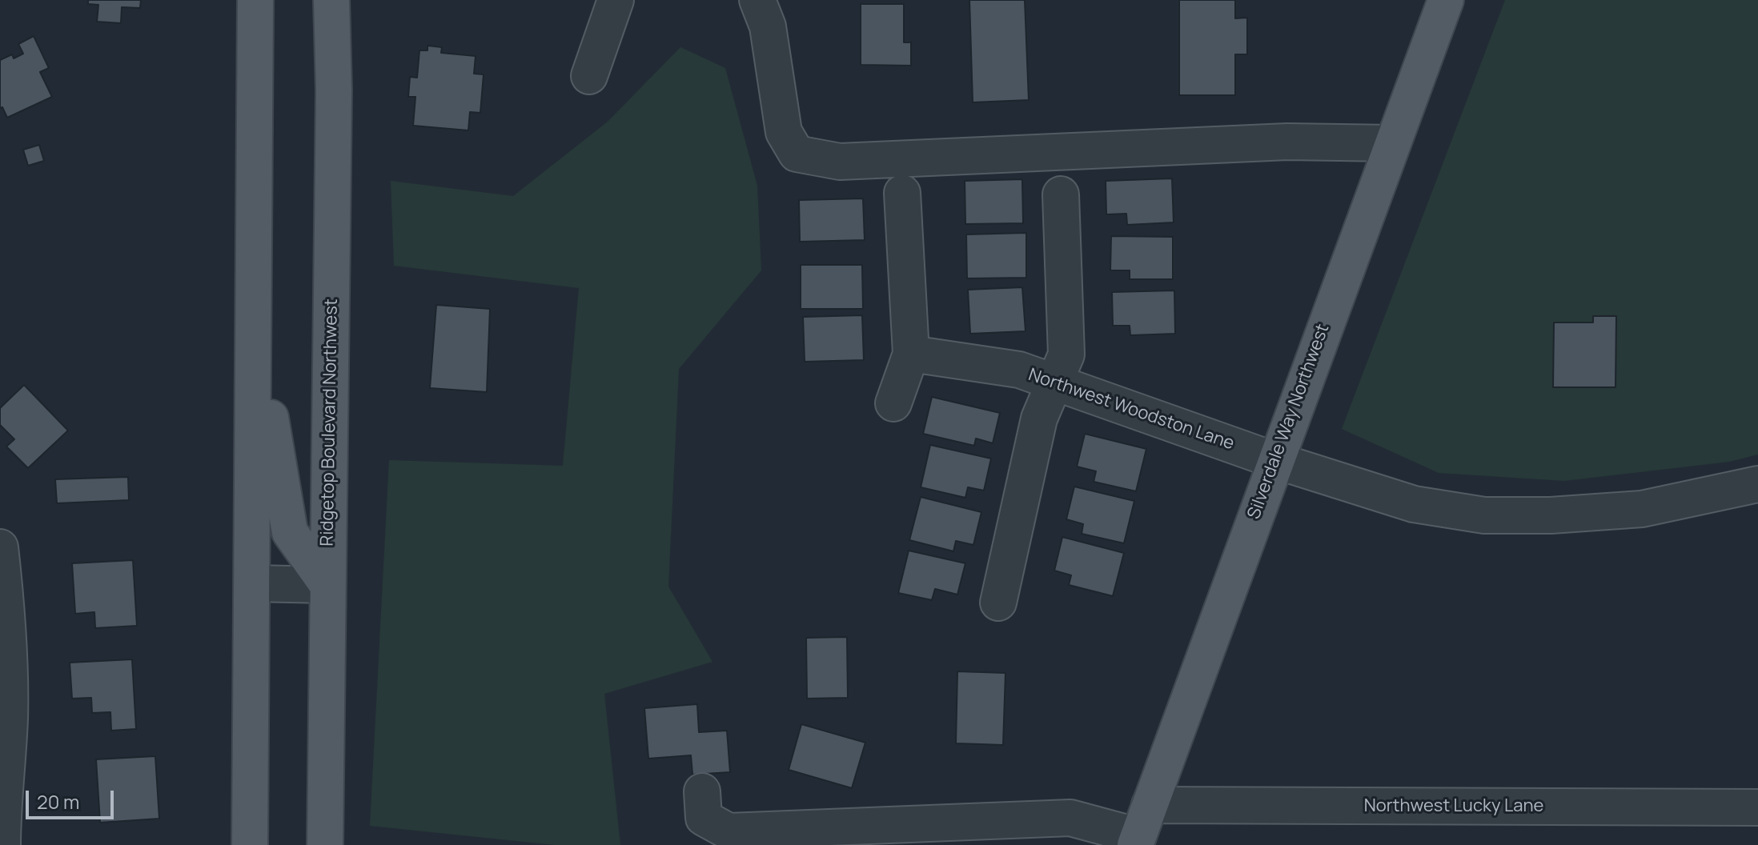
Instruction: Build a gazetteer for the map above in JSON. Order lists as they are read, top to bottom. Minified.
{"streets":{"main road":["Silverdale Way Northwest","Ridgetop Boulevard Northwest"],"street":["Northwest Woodston Lane","Northwest Lucky Lane"]},"crossings":[["Northwest Woodston Lane","Silverdale Way Northwest"],["Silverdale Way Northwest","Northwest Lucky Lane"]],"scale_bar":"20 m"}
